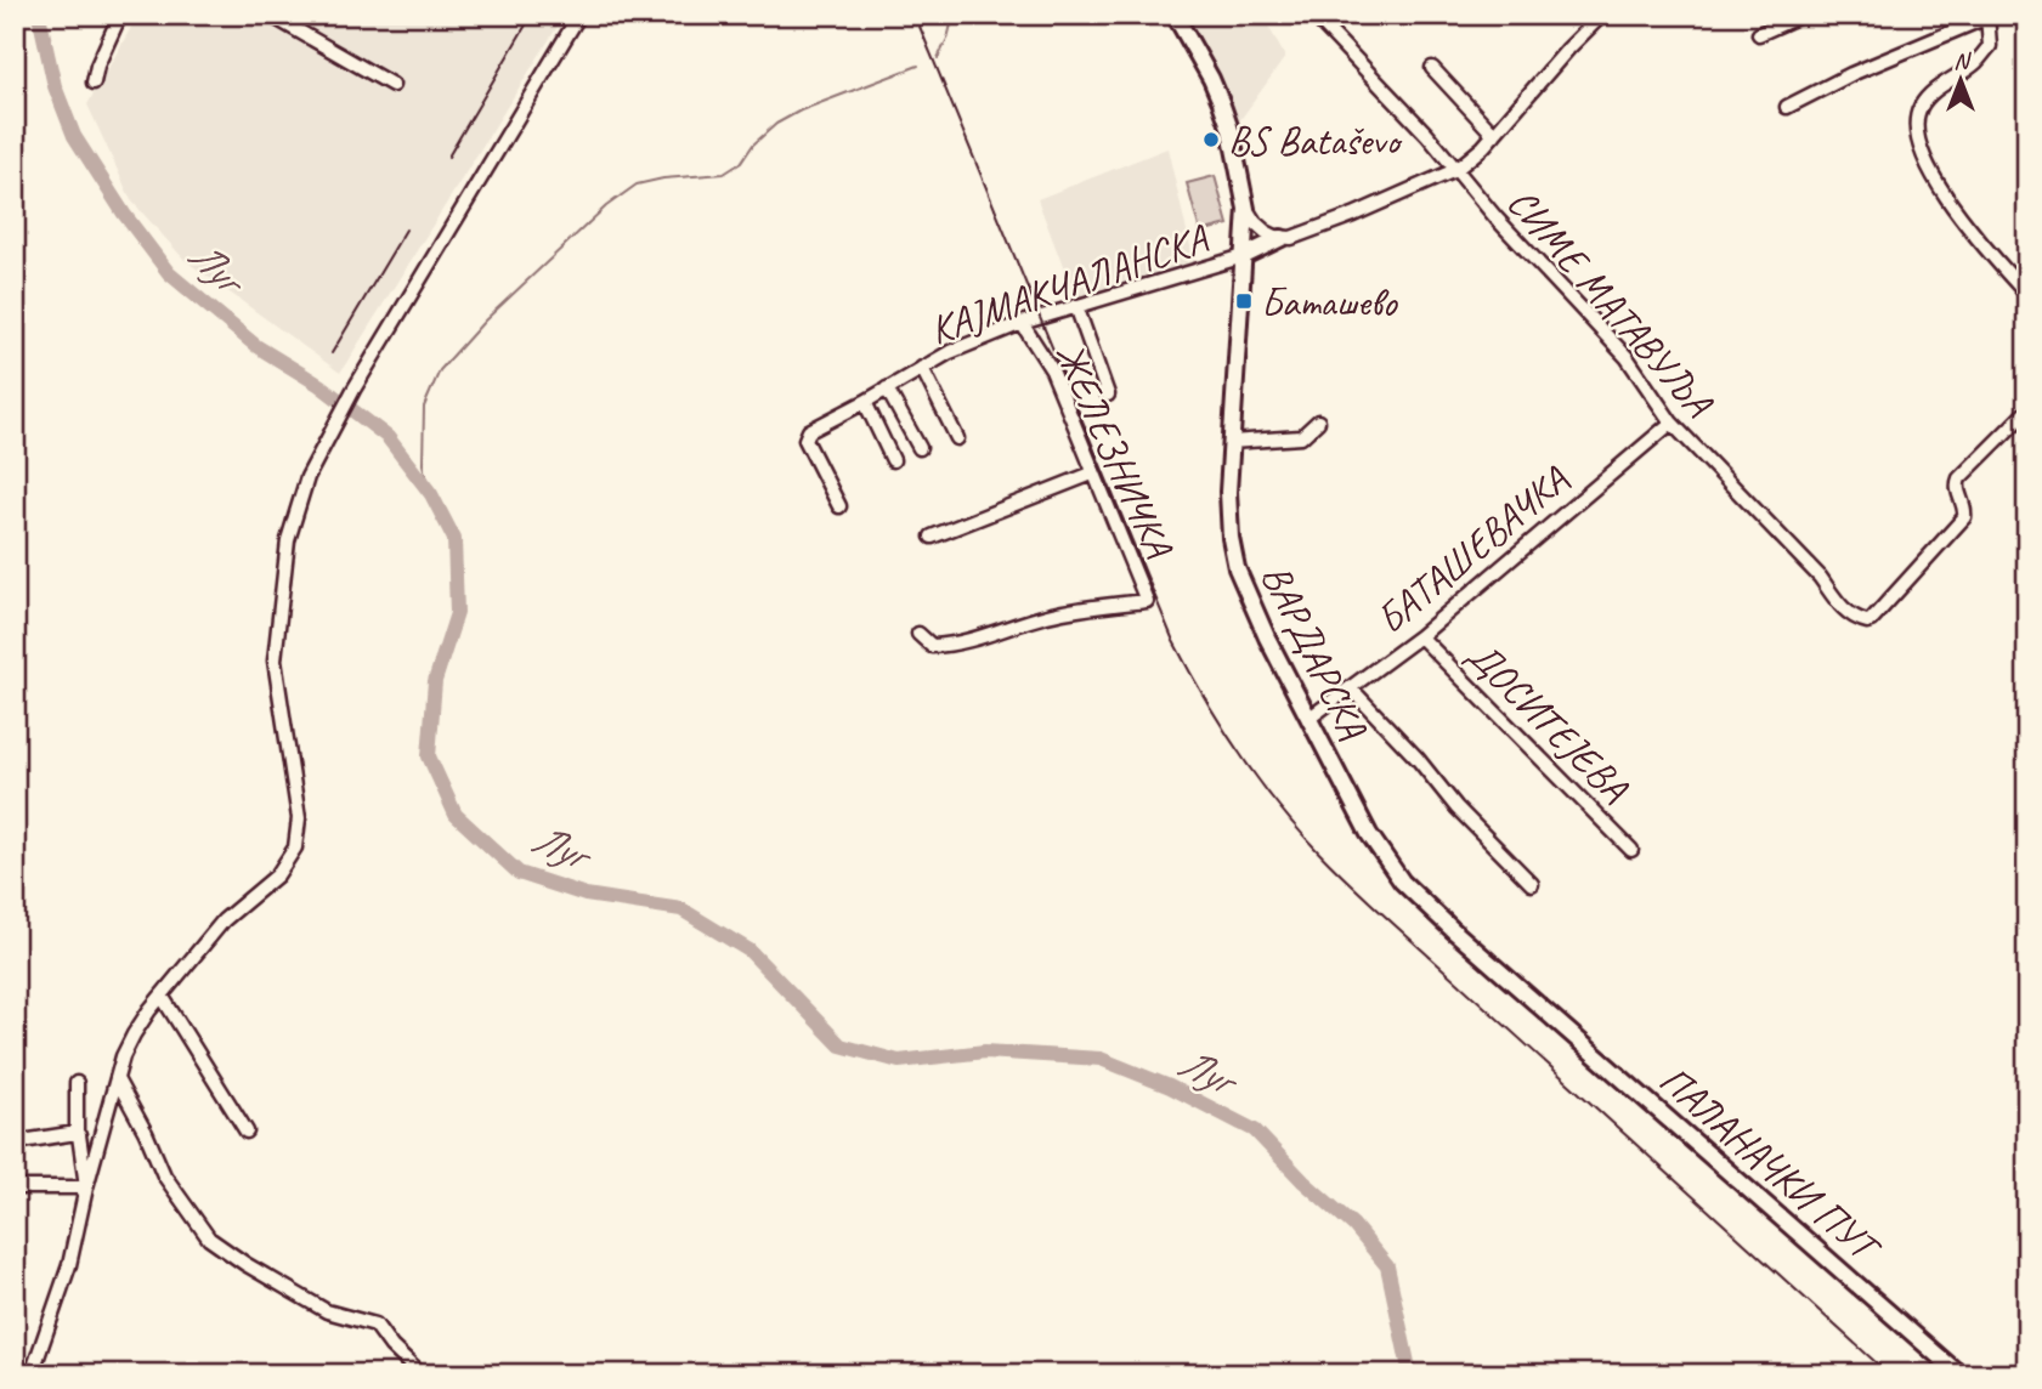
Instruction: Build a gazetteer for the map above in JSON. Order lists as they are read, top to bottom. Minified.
{"streets":{"main road":["ВАРДАРСКА","ПАЛАНАЧКИ ПУТ"],"street":["КАЈМАКЧАЛАНСКА","СИМЕ МАТАВУЉА","ЖЕЛЕЗНИЧКА","БАТАШЕВАЧКА","ДОСИТЕЈЕВА"]},"crossings":[["КАЈМАКЧАЛАНСКА","ЖЕЛЕЗНИЧКА"],["КАЈМАКЧАЛАНСКА","ВАРДАРСКА"],["СИМЕ МАТАВУЉА","БАТАШЕВАЧКА"],["БАТАШЕВАЧКА","ВАРДАРСКА"],["БАТАШЕВАЧКА","ДОСИТЕЈЕВА"],["ВАРДАРСКА","ПАЛАНАЧКИ ПУТ"]],"water":["Луг"],"places":{"other":["BS Bataševo"],"transit":["Баташево"]},"north":"top"}
